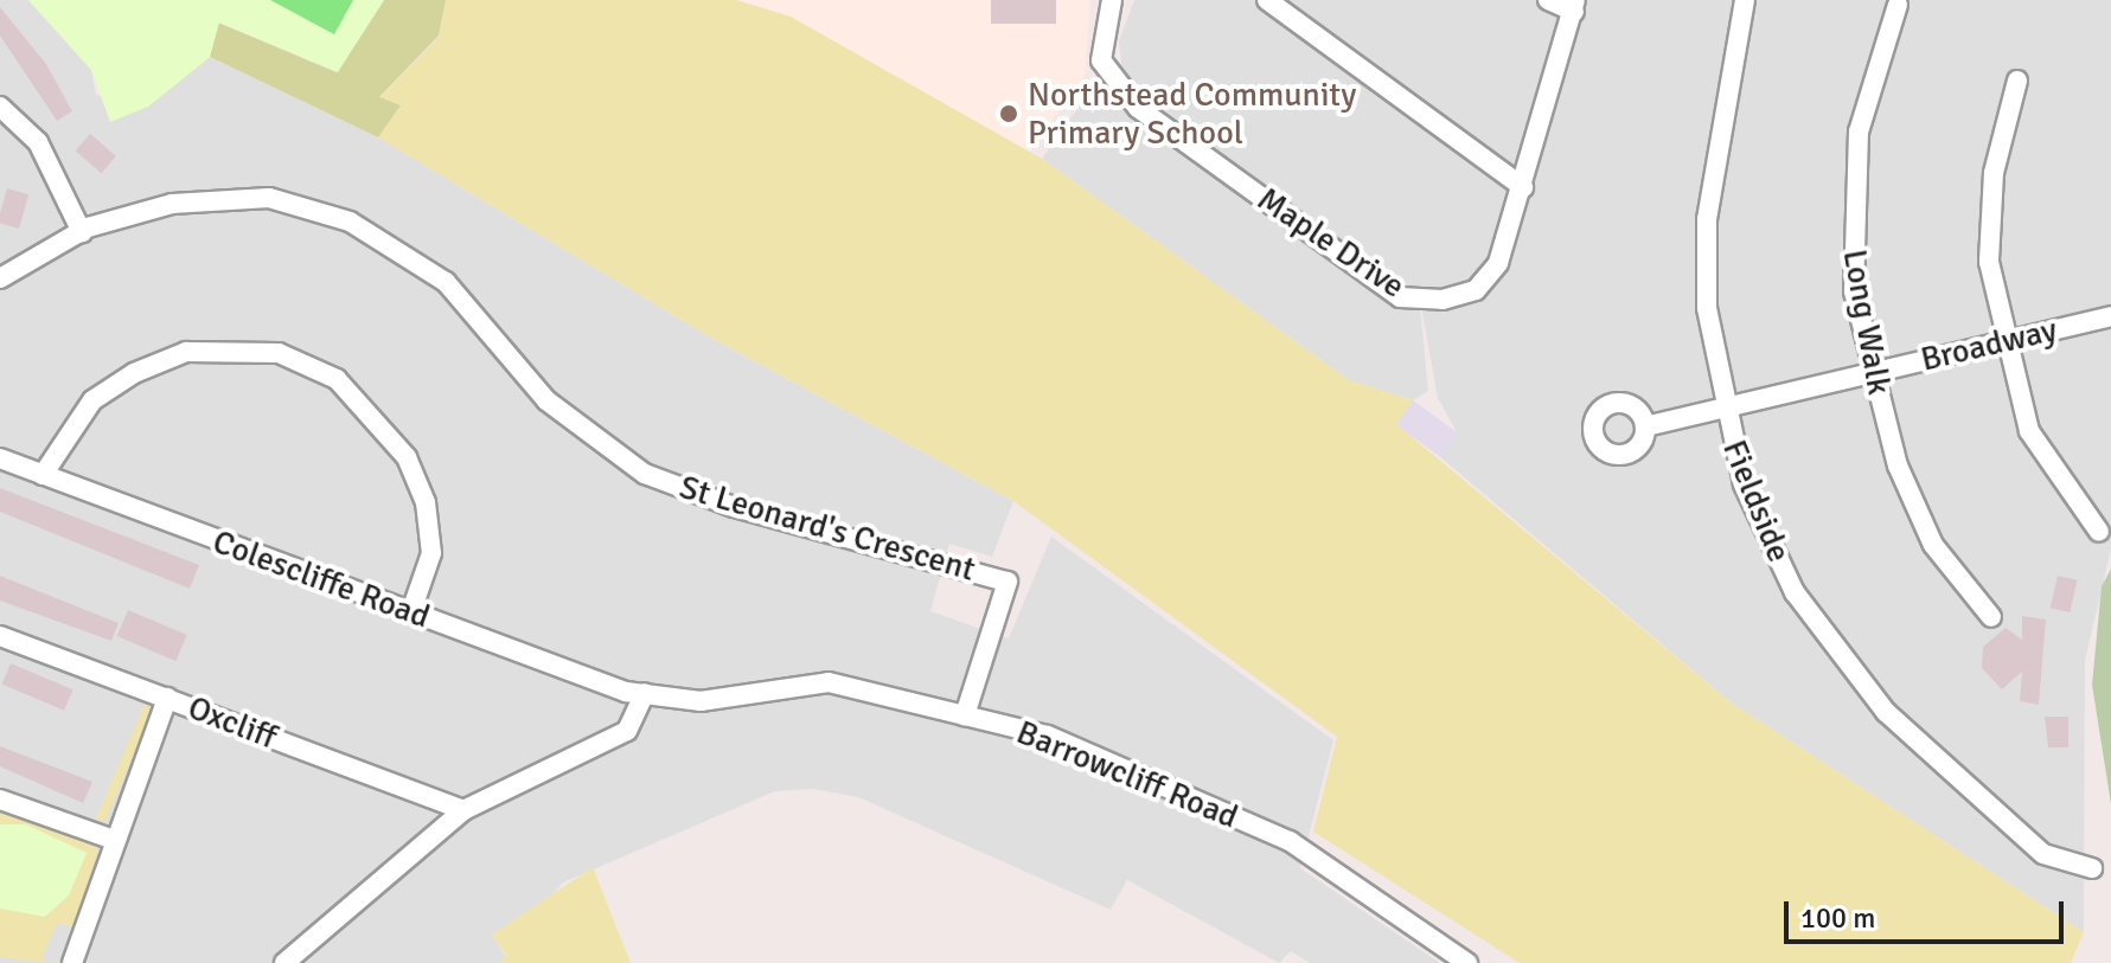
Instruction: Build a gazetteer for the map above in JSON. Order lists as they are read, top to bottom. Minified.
{"streets":{"street":["Maple Drive","Long Walk","Broadway","Fieldside","St Leonard's Crescent","Colescliffe Road","Oxcliff","Barrowcliff Road"]},"crossings":[["Long Walk","Broadway"],["Broadway","Fieldside"],["St Leonard's Crescent","Barrowcliff Road"],["Colescliffe Road","Barrowcliff Road"]],"places":["Northstead Community Primary School"],"scale_bar":"100 m"}
